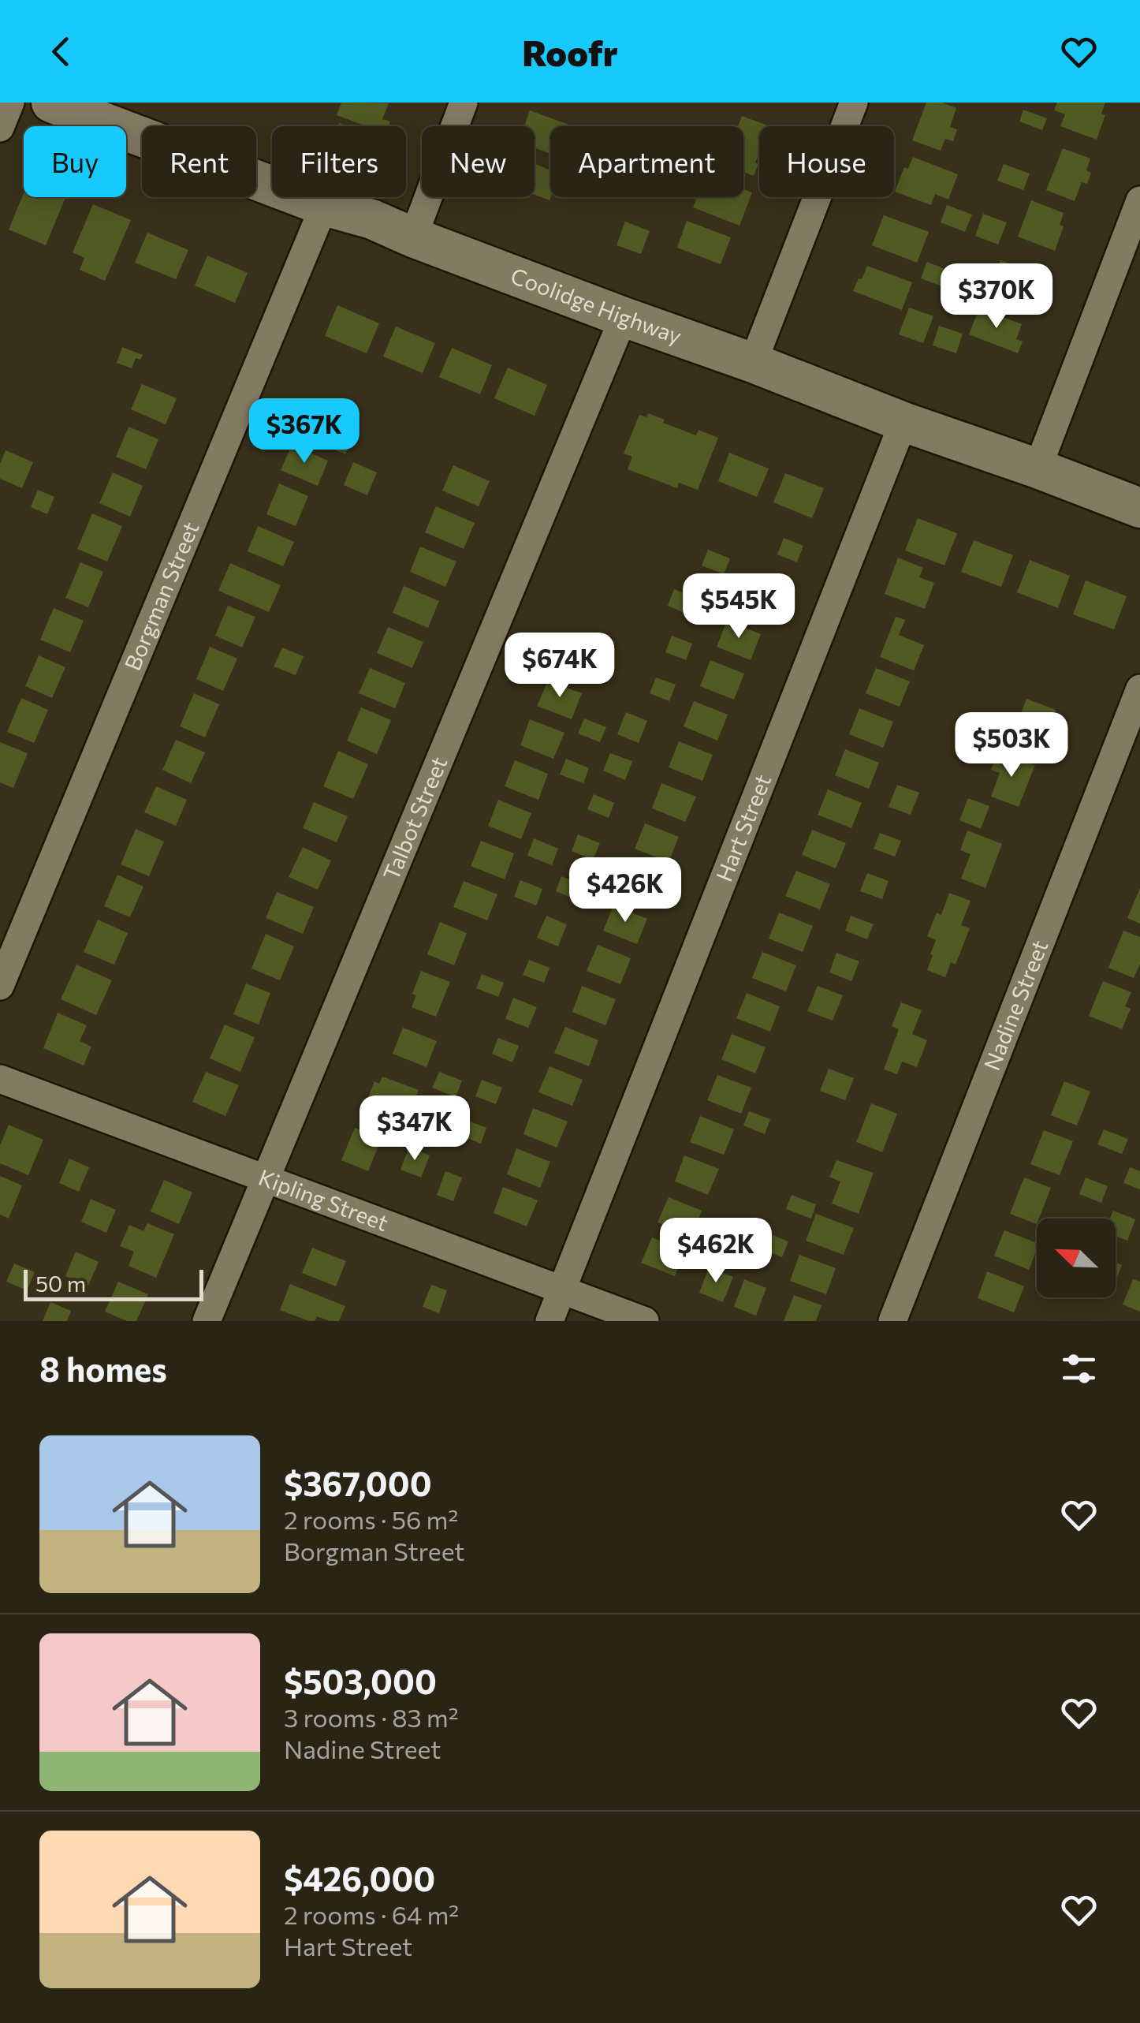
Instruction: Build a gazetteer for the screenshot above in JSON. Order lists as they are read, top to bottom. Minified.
{"streets":{"main road":["Coolidge Highway"],"street":["Borgman Street","Talbot Street","Hart Street","Nadine Street","Kipling Street"]},"crossings":[["Coolidge Highway","Borgman Street"],["Coolidge Highway","Talbot Street"],["Coolidge Highway","Hart Street"],["Talbot Street","Kipling Street"],["Hart Street","Kipling Street"]],"scale_bar":"50 m","north":"top left","page":{"header":"Roofr","chip":["Buy","Rent","Filters","New","Apartment","House"],"price":["$370K","$367K","$545K","$674K","$503K","$426K","$347K","$462K"],"scale":"50 m","heading":"8 homes","list":[{"name":"$367,000","note":"2 rooms · 56 m² · Borgman Street"},{"name":"$503,000","note":"3 rooms · 83 m² · Nadine Street"},{"name":"$426,000","note":"2 rooms · 64 m² · Hart Street"}]}}
